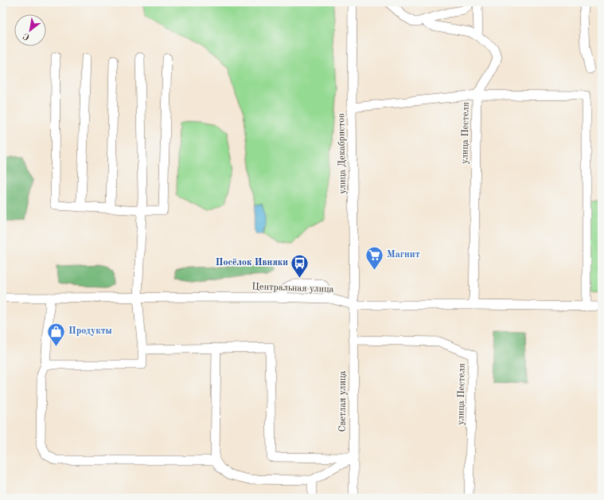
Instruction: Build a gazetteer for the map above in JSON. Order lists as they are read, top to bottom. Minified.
{"streets":{"street":["улица Пестеля","улица Декабристов","Центральная улица","Светлая улица"]},"crossings":[["улица Пестеля","Центральная улица"],["улица Пестеля","Светлая улица"],["улица Декабристов","Центральная улица"],["улица Декабристов","Светлая улица"],["Центральная улица","Светлая улица"]],"places":{"supermarket":["Магнит"],"bus stop":["Посёлок Ивняки"],"shop":["Продукты"]},"north":"bottom left"}
